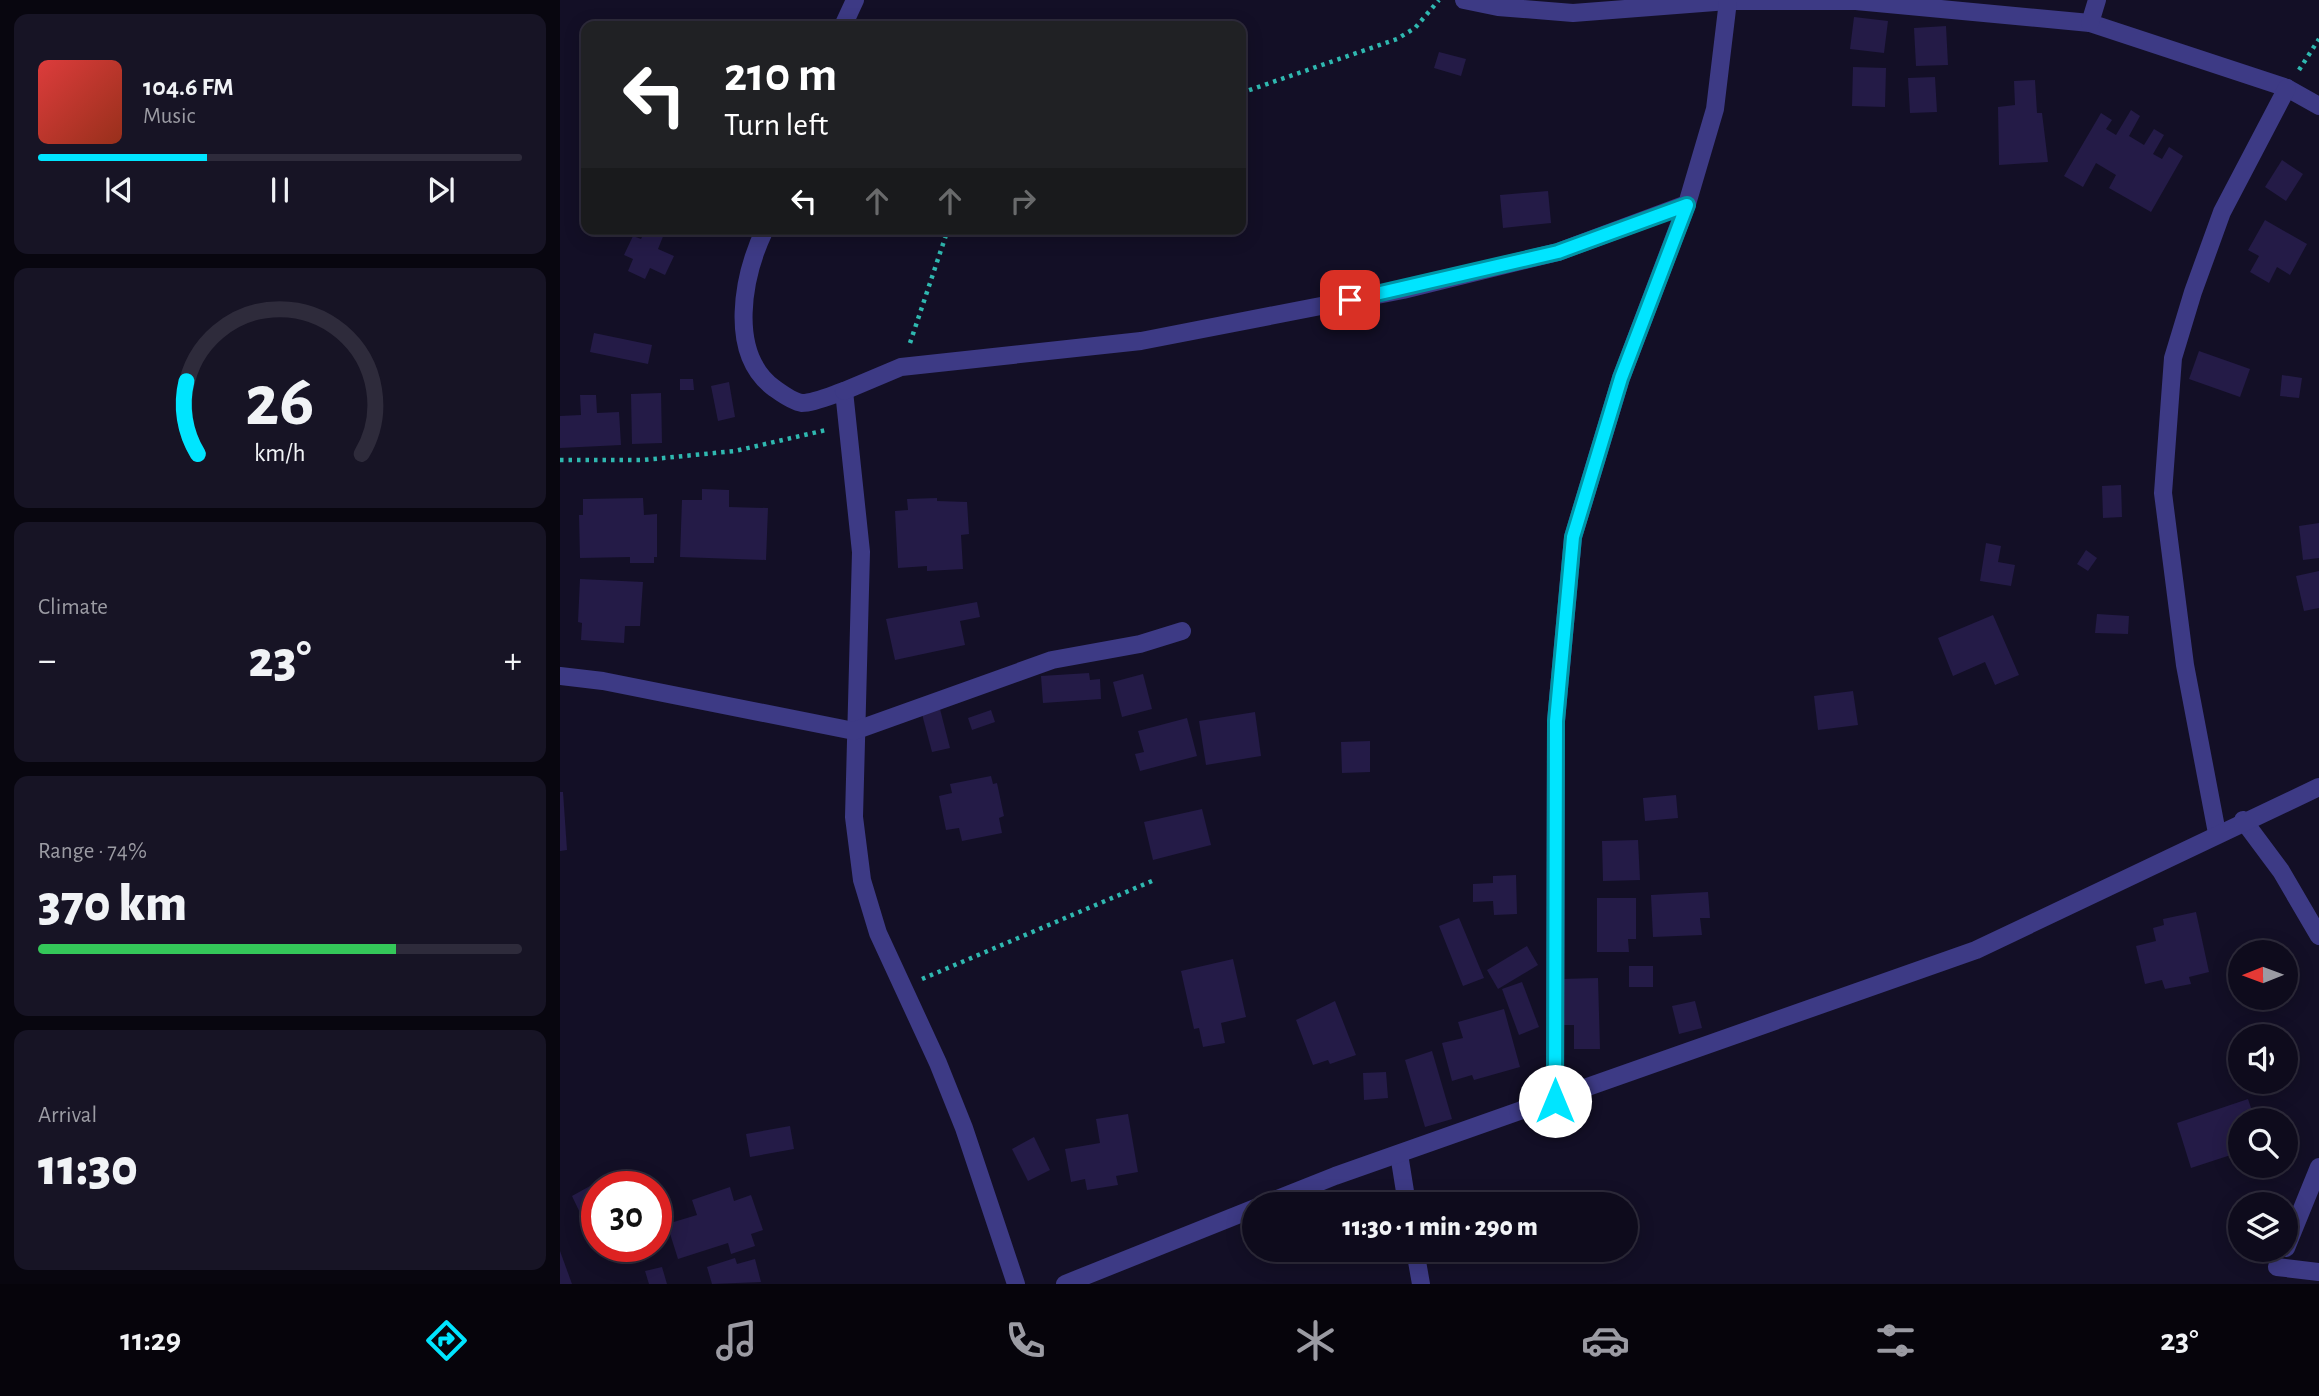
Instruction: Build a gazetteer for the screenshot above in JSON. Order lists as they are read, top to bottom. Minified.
{"north":"left","page":{"turn":["210 m","Turn left"],"song":["104.6 FM","Music"],"tile":["Climate",["Range · 74%","370 km"],["Arrival","11:30"]],"heat":["−","23°","+"],"limit":"30","trip":"11:30 · 1 min · 290 m","tabs":["11:29","23°"],"gauge":["26","km/h"]}}
